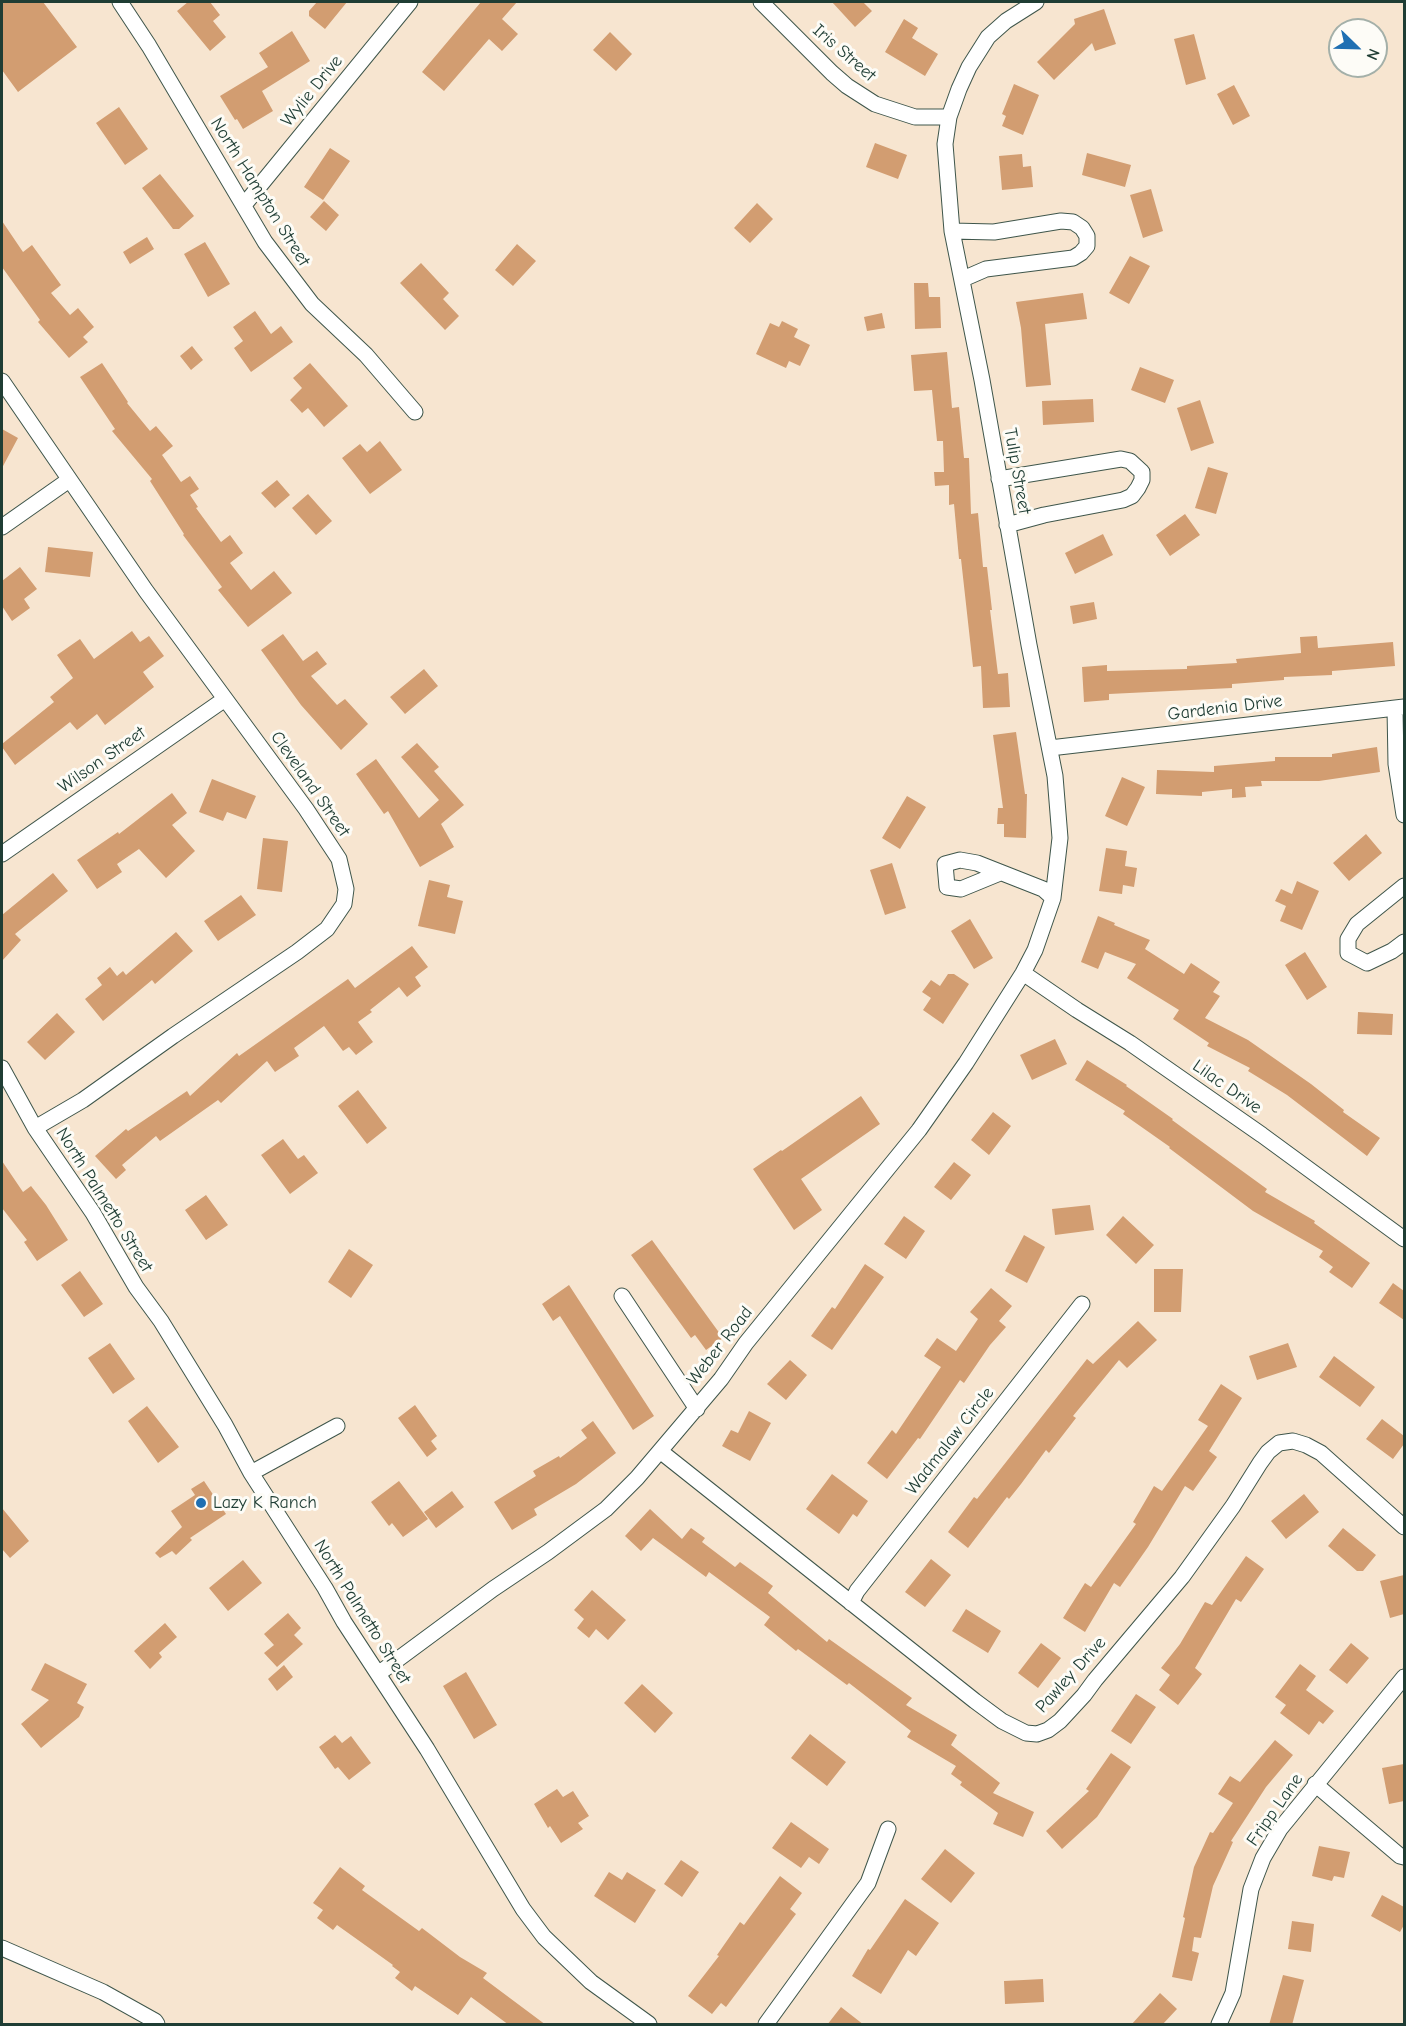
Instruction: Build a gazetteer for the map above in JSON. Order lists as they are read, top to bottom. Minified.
{"streets":{"street":["Iris Street","Wylie Drive","North Hampton Street","Tulip Street","Gardenia Drive","Wilson Street","Cleveland Street","Lilac Drive","North Palmetto Street","Weber Road","Wadmalaw Circle","Pawley Drive","Fripp Lane"]},"crossings":[["Iris Street","Tulip Street"],["Wylie Drive","North Hampton Street"],["Tulip Street","Gardenia Drive"],["Tulip Street","Lilac Drive"],["Tulip Street","Weber Road"],["Wilson Street","Cleveland Street"],["Cleveland Street","North Palmetto Street"],["Lilac Drive","Weber Road"],["North Palmetto Street","Weber Road"],["Weber Road","Pawley Drive"],["Wadmalaw Circle","Pawley Drive"]],"places":["Lazy K Ranch"],"north":"bottom right"}
